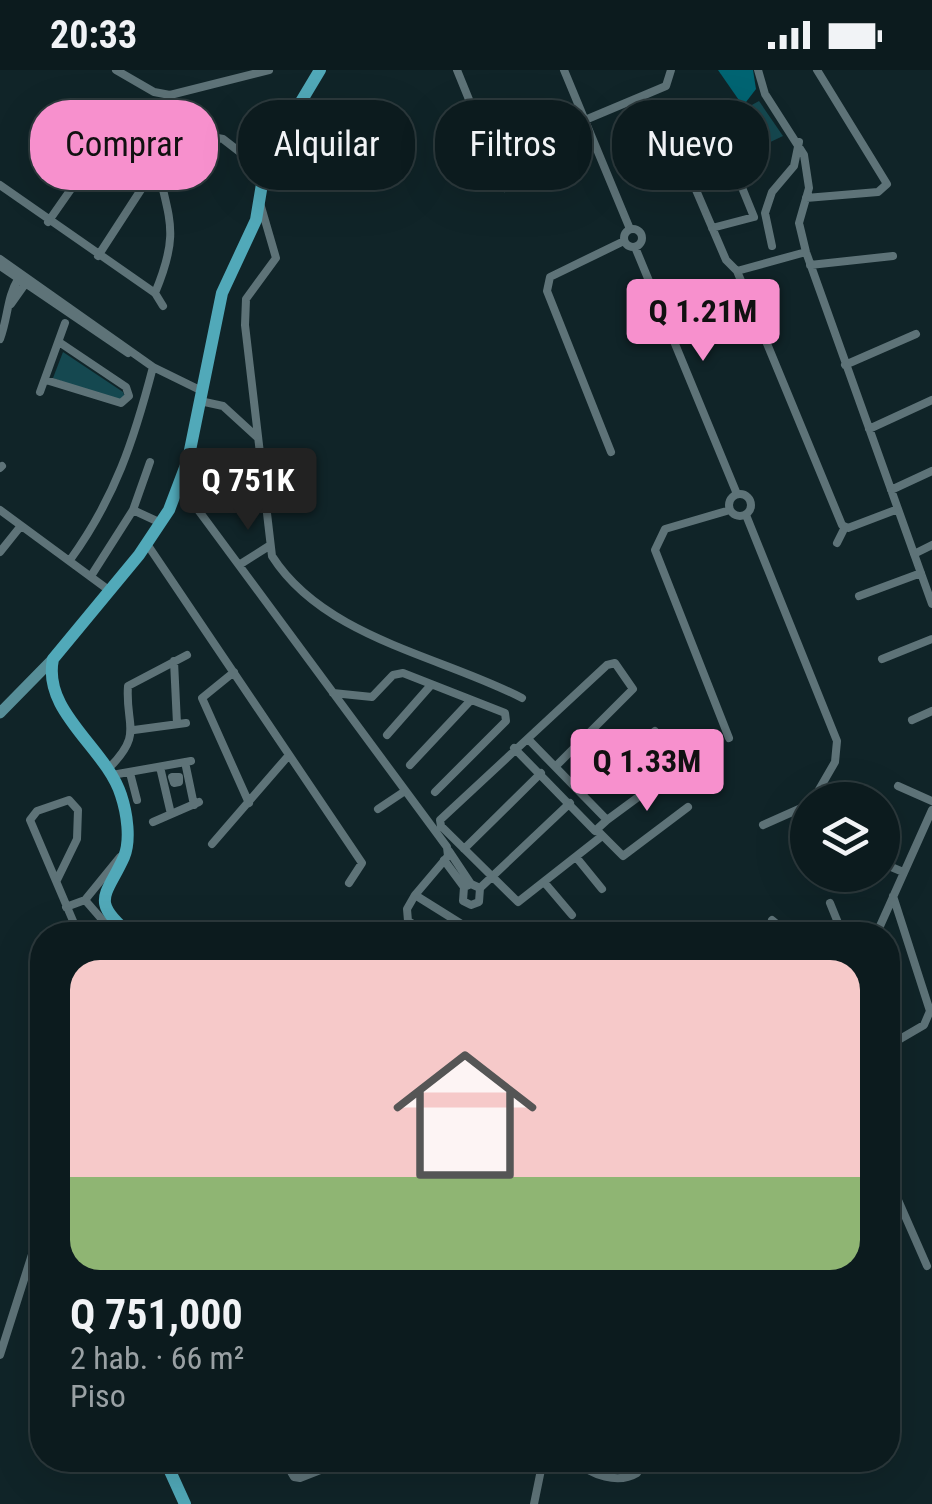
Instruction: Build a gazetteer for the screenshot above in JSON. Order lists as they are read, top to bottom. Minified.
{"page":{"status":"20:33","chip":["Comprar","Alquilar","Filtros","Nuevo"],"price":["Q 1.21M","Q 751K","Q 1.33M"],"list":[{"name":"Q 751,000","note":"2 hab. · 66 m² · Piso"}]}}
